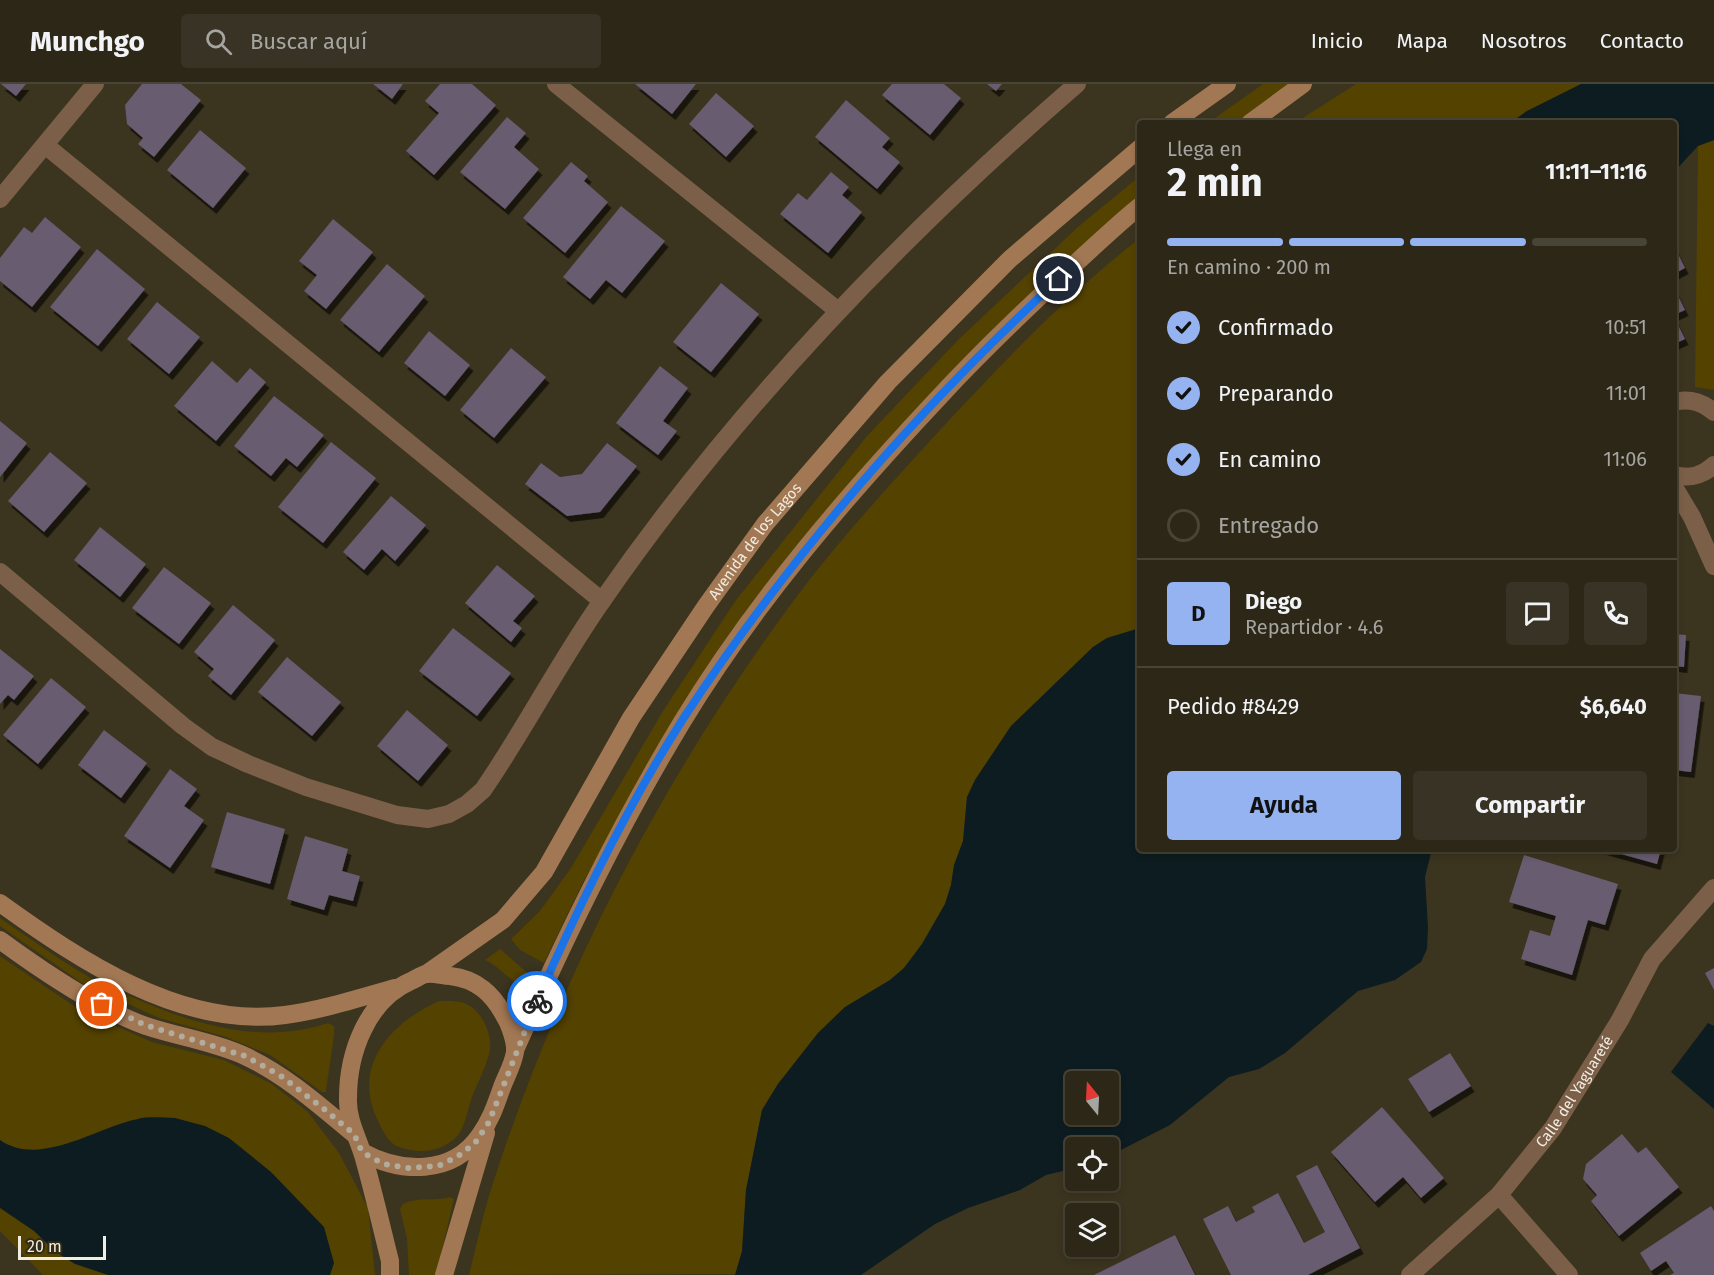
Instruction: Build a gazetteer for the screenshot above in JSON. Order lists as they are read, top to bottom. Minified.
{"streets":{"street":["Avenida de los Lagos","Calle del Yaguareté"]},"scale_bar":"20 m","north":"top","page":{"header":"Munchgo","search":"Buscar aquí","nav":["Inicio","Mapa","Nosotros","Contacto"],"heading":["2 min","Llega en","11:11–11:16"],"panel":["Diego","Repartidor · 4.6","Pedido #8429","$6,640"],"bar":"En camino · 200 m","list":[["Confirmado","10:51"],["Preparando","11:01"],["En camino","11:06"],"Entregado"],"round":"D","buttons":["Ayuda","Compartir"],"scale":"20 m"}}
